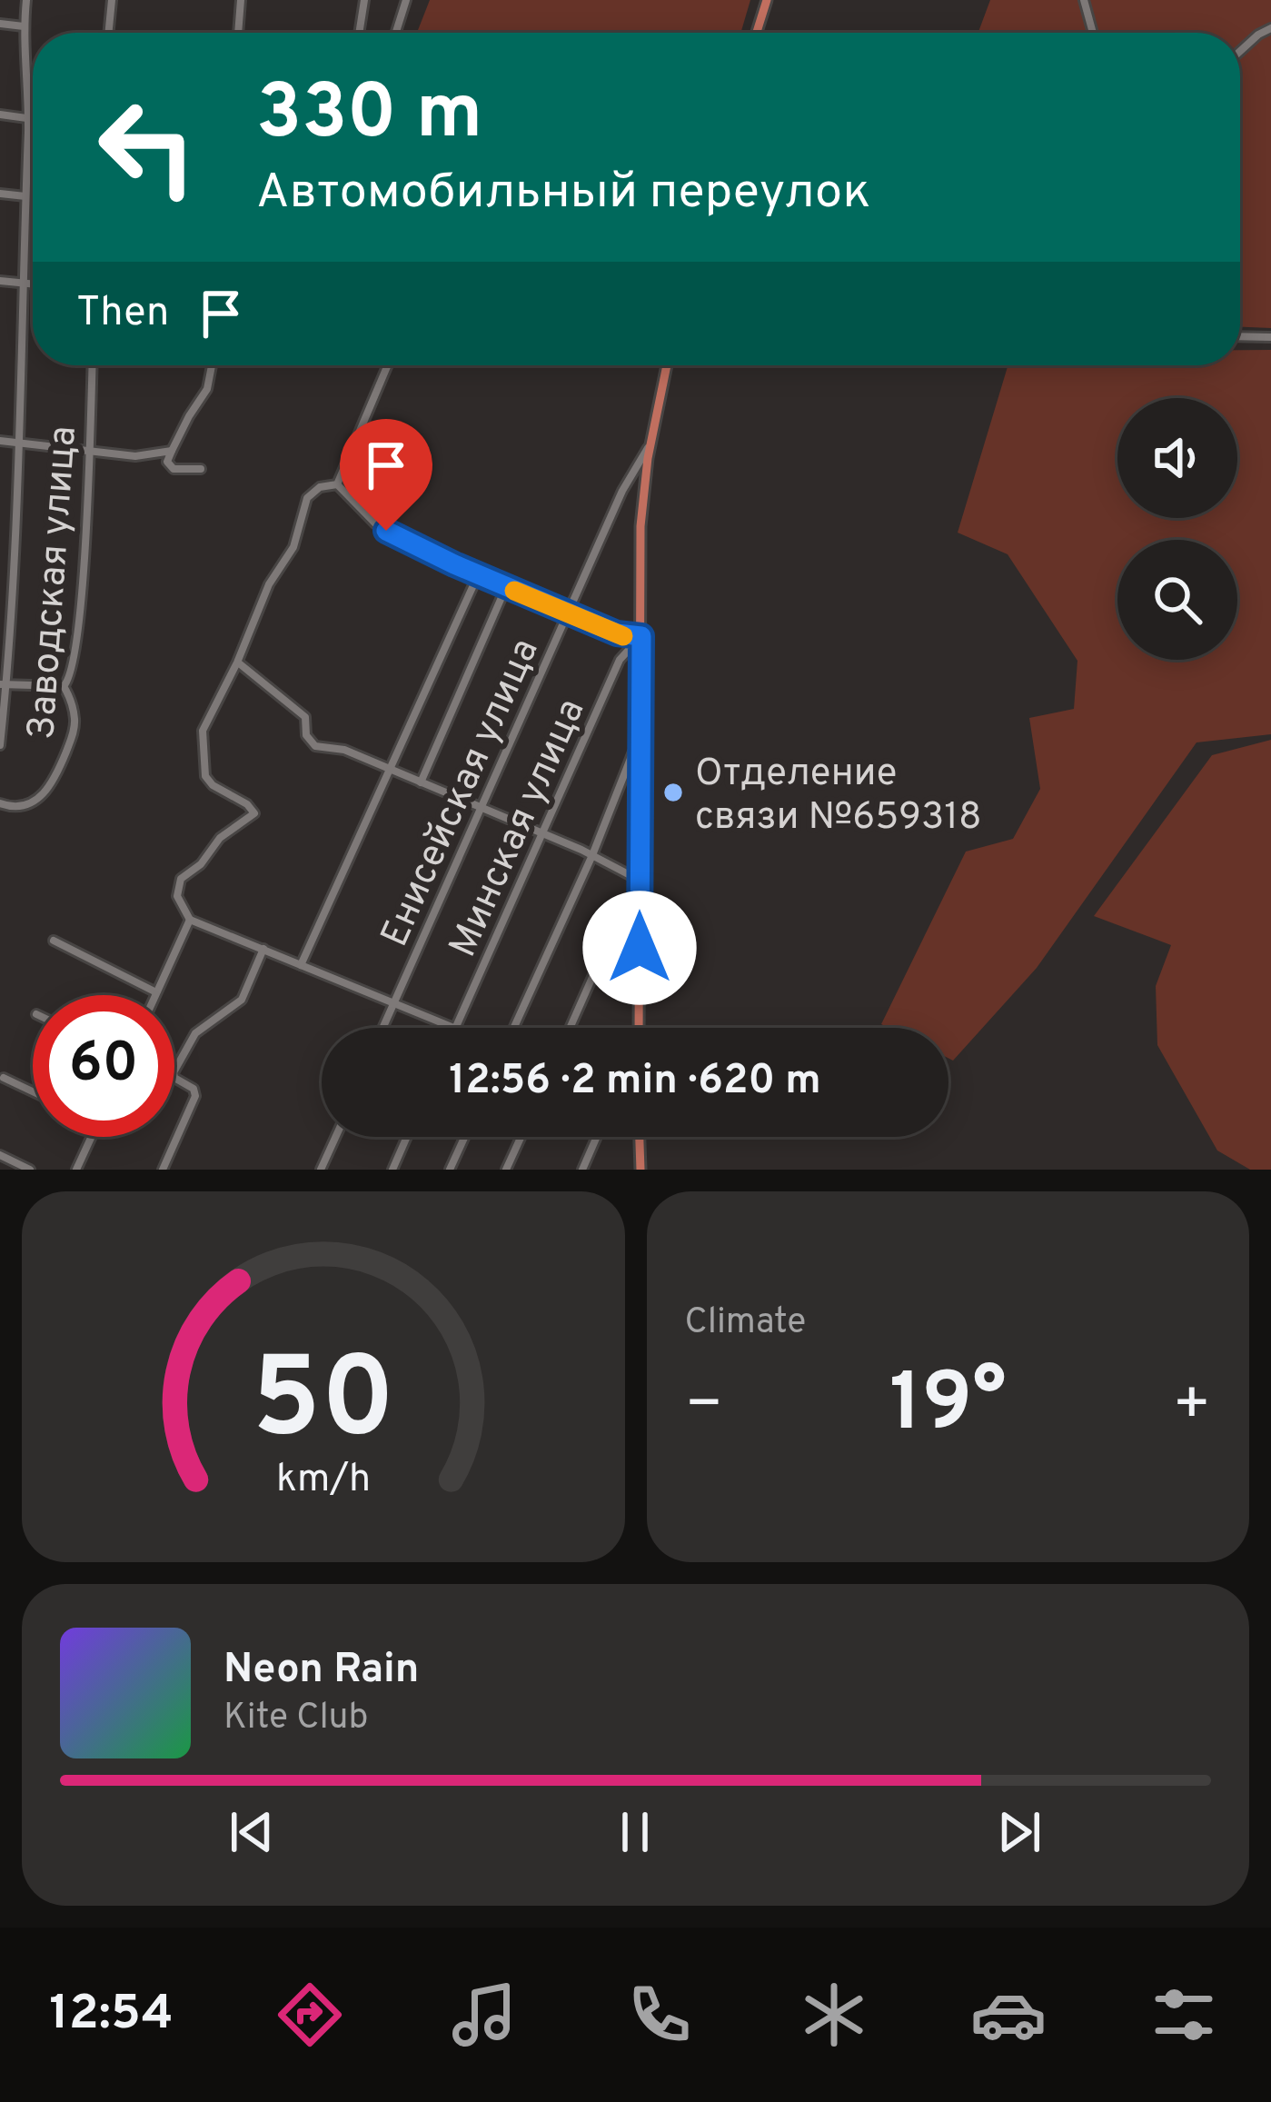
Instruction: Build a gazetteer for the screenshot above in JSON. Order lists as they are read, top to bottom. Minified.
{"streets":{"street":["Заводская улица","Енисейская улица","Минская улица"]},"places":["Отделение связи №659318"],"page":{"turn":["330 m","Автомобильный переулок"],"then":"Then","limit":"60","trip":"12:56 · 2 min · 620 m","tile":"Climate","heat":["−","19°","+"],"song":["Neon Rain","Kite Club"],"tabs":"12:54","gauge":["50","km/h"]}}
